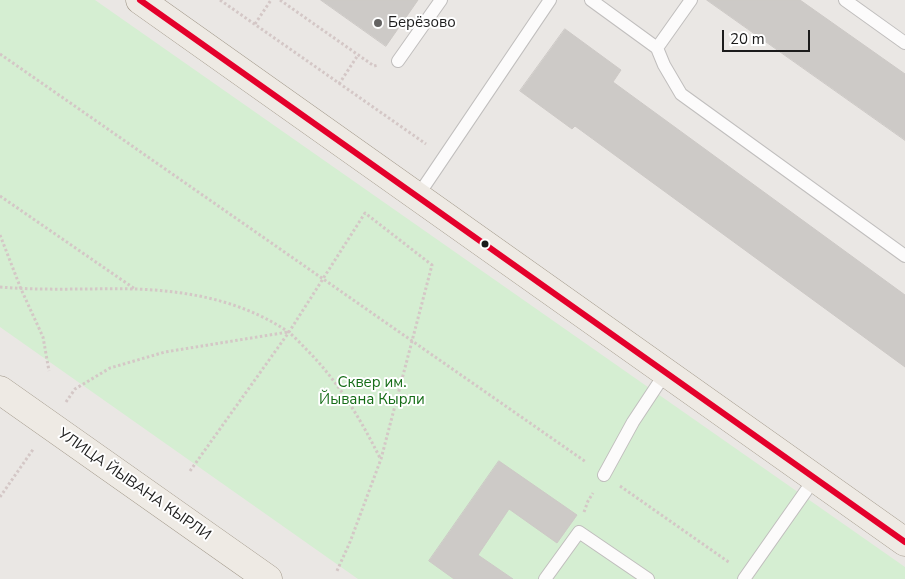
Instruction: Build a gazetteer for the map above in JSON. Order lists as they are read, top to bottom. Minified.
{"streets":{"main road":["УЛИЦА ЙЫВАНА КЫРЛИ"]},"parks":["Сквер им. Йывана Кырли"],"places":["Берёзово"],"scale_bar":"20 m"}
